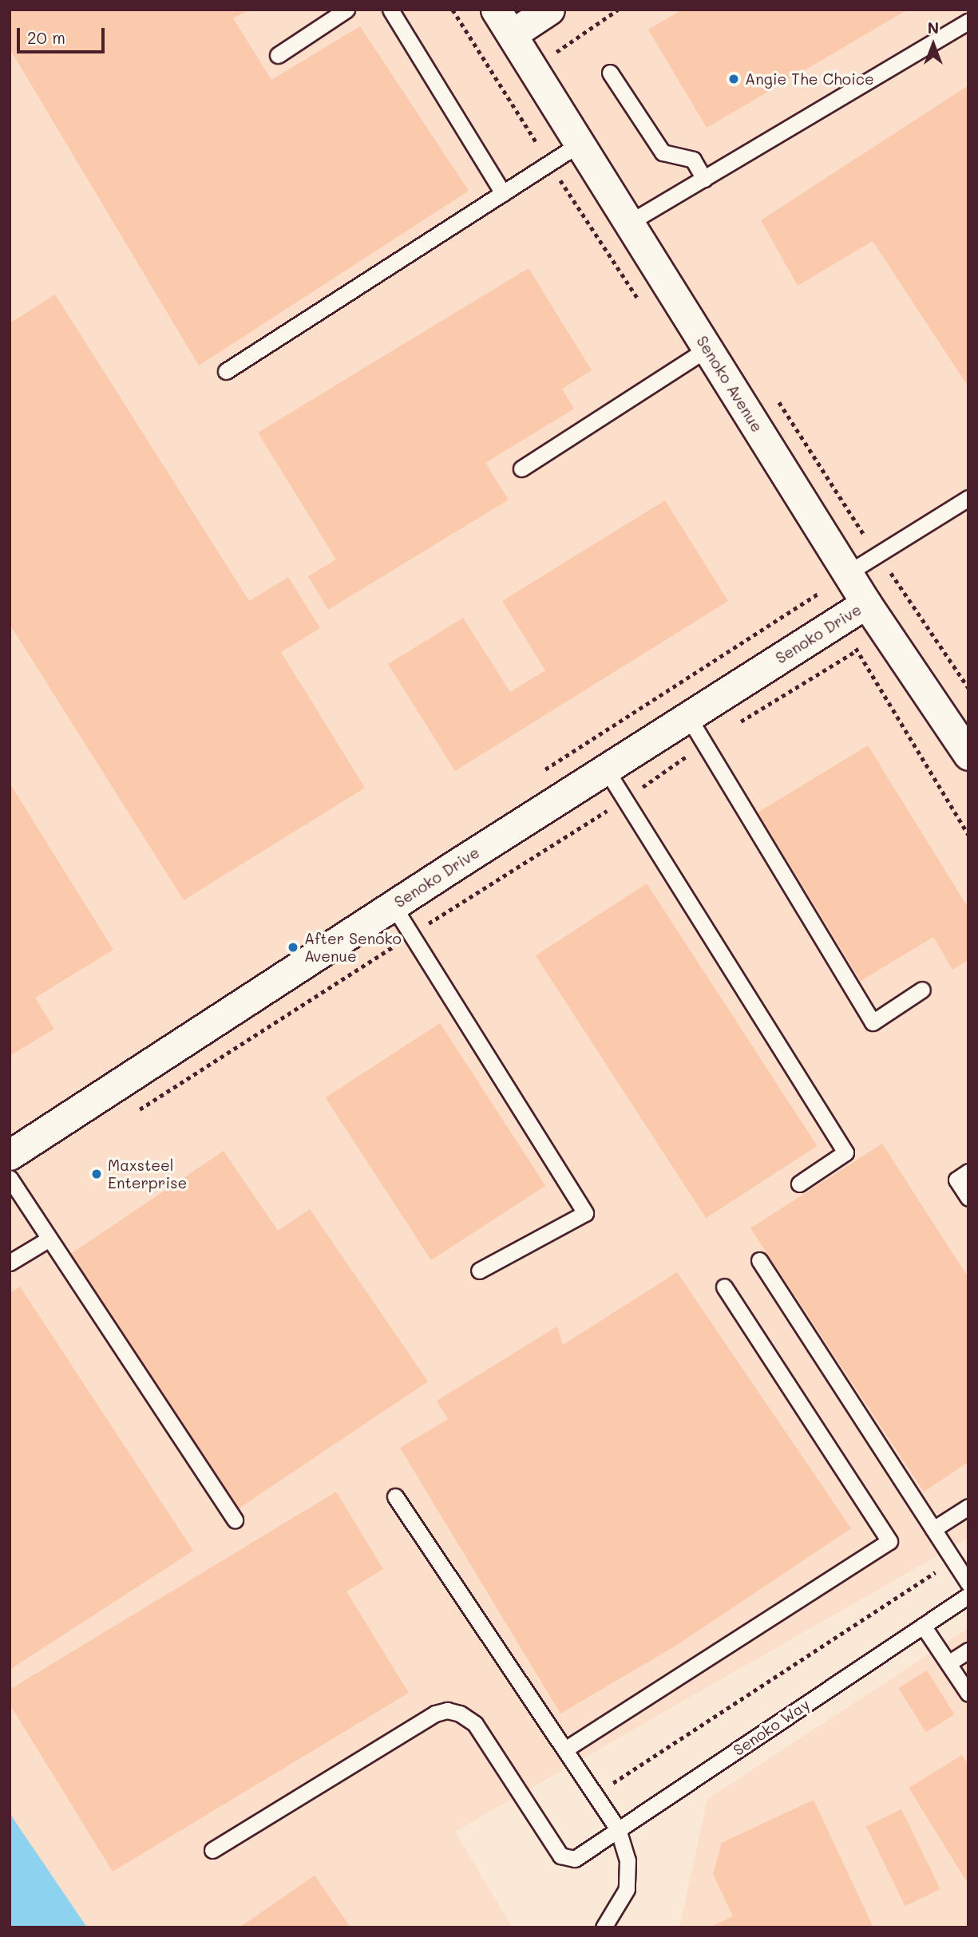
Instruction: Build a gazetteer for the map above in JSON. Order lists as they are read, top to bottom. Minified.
{"streets":{"street":["Senoko Avenue","Senoko Drive"],"lane":["Senoko Way"]},"crossings":[["Senoko Avenue","Senoko Drive"]],"places":["Angie The Choice","After Senoko Avenue","Maxsteel Enterprise"],"scale_bar":"20 m","north":"top"}
